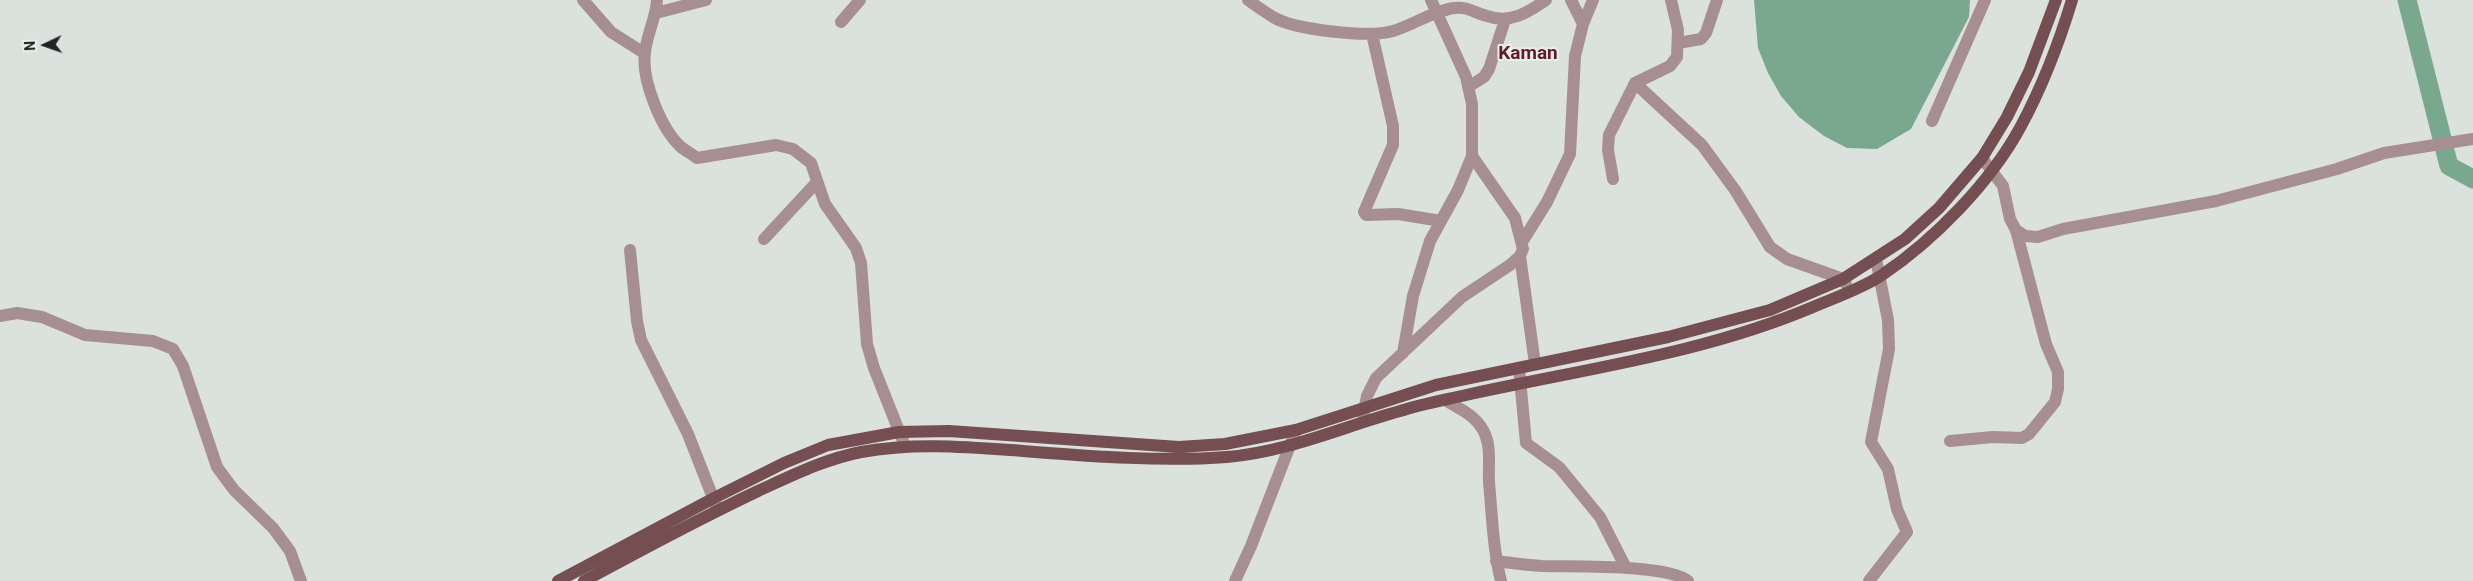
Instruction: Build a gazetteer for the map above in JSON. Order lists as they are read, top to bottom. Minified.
{"districts":["Kaman"],"north":"left"}
